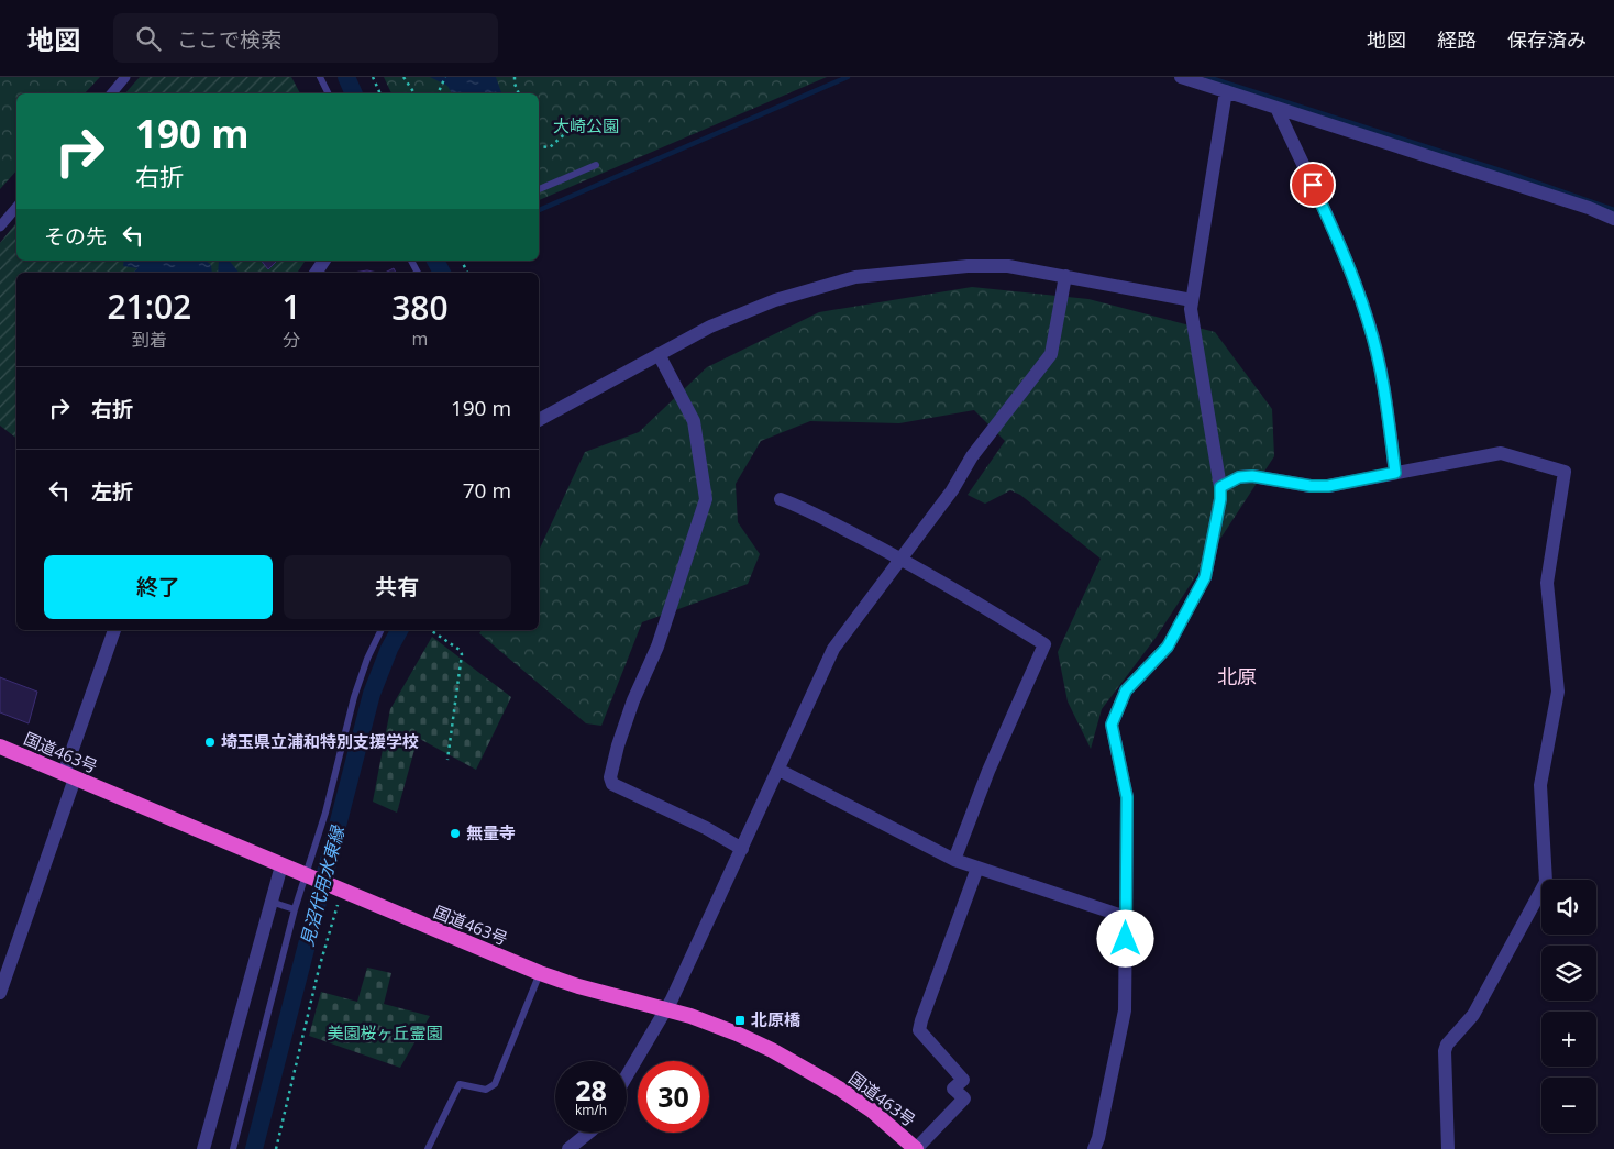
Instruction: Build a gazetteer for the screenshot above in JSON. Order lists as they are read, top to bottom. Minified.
{"streets":{"highway":["国道463号"]},"districts":["北原"],"water":["見沼代用水東縁"],"parks":["大崎公園","美園桜ヶ丘霊園"],"places":{"other":["埼玉県立浦和特別支援学校","無量寺"],"transit":["北原橋"]},"page":{"header":"地図","search":"ここで検索","nav":["地図","経路","保存済み"],"turn":["190 m","右折"],"then":"その先","eta":["21:02","到着","1","分","380","m"],"list":[{"name":"右折","value":"190 m"},{"name":"左折","value":"70 m"}],"buttons":["終了","共有"],"map_buttons":["+","−"],"speed":"28 km/h","limit":"30"}}
